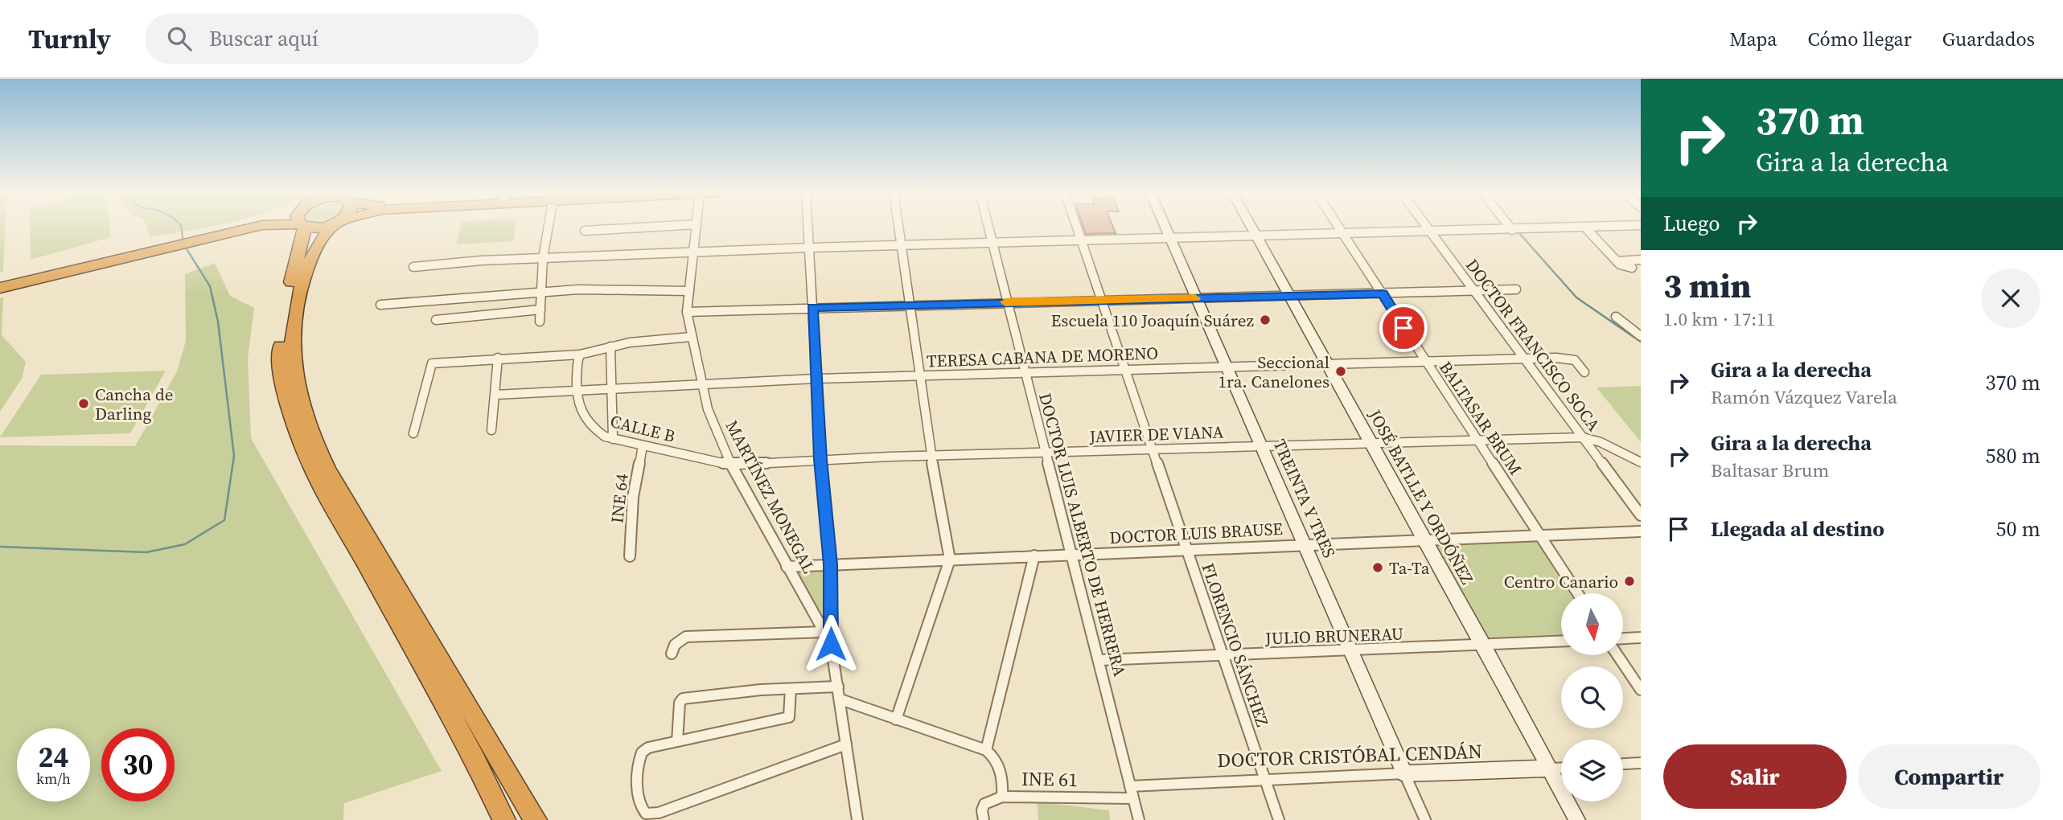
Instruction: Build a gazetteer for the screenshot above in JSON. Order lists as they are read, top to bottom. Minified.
{"streets":{"street":["DOCTOR FRANCISCO SOCA","TERESA CABANA DE MORENO","BALTASAR BRUM","CALLE B","JAVIER DE VIANA","MARTÍNEZ MONEGAL","JOSÉ BATLLE Y ORDÓÑEZ","INE 64","TREINTA Y TRES","DOCTOR LUIS BRAUSE","DOCTOR LUIS ALBERTO DE HERRERA","JULIO BRUNERAU","FLORENCIO SÁNCHEZ","DOCTOR CRISTÓBAL CENDÁN","INE 61"]},"crossings":[["DOCTOR FRANCISCO SOCA","TERESA CABANA DE MORENO"],["DOCTOR FRANCISCO SOCA","JAVIER DE VIANA"],["TERESA CABANA DE MORENO","BALTASAR BRUM"],["TERESA CABANA DE MORENO","CALLE B"],["TERESA CABANA DE MORENO","MARTÍNEZ MONEGAL"],["TERESA CABANA DE MORENO","JOSÉ BATLLE Y ORDÓÑEZ"],["TERESA CABANA DE MORENO","TREINTA Y TRES"],["TERESA CABANA DE MORENO","DOCTOR LUIS ALBERTO DE HERRERA"],["TERESA CABANA DE MORENO","FLORENCIO SÁNCHEZ"],["BALTASAR BRUM","JAVIER DE VIANA"],["BALTASAR BRUM","DOCTOR LUIS BRAUSE"],["CALLE B","JAVIER DE VIANA"],["CALLE B","MARTÍNEZ MONEGAL"],["CALLE B","INE 64"],["JAVIER DE VIANA","MARTÍNEZ MONEGAL"],["JAVIER DE VIANA","JOSÉ BATLLE Y ORDÓÑEZ"],["JAVIER DE VIANA","TREINTA Y TRES"],["JAVIER DE VIANA","DOCTOR LUIS ALBERTO DE HERRERA"],["JAVIER DE VIANA","FLORENCIO SÁNCHEZ"],["MARTÍNEZ MONEGAL","DOCTOR LUIS BRAUSE"],["JOSÉ BATLLE Y ORDÓÑEZ","DOCTOR LUIS BRAUSE"],["JOSÉ BATLLE Y ORDÓÑEZ","JULIO BRUNERAU"],["JOSÉ BATLLE Y ORDÓÑEZ","DOCTOR CRISTÓBAL CENDÁN"],["TREINTA Y TRES","DOCTOR LUIS BRAUSE"],["TREINTA Y TRES","JULIO BRUNERAU"],["TREINTA Y TRES","DOCTOR CRISTÓBAL CENDÁN"],["DOCTOR LUIS BRAUSE","DOCTOR LUIS ALBERTO DE HERRERA"],["DOCTOR LUIS BRAUSE","FLORENCIO SÁNCHEZ"],["DOCTOR LUIS ALBERTO DE HERRERA","JULIO BRUNERAU"],["DOCTOR LUIS ALBERTO DE HERRERA","DOCTOR CRISTÓBAL CENDÁN"],["DOCTOR LUIS ALBERTO DE HERRERA","INE 61"],["JULIO BRUNERAU","FLORENCIO SÁNCHEZ"],["FLORENCIO SÁNCHEZ","DOCTOR CRISTÓBAL CENDÁN"],["DOCTOR CRISTÓBAL CENDÁN","INE 61"]],"places":["Escuela 110 Joaquín Suárez","Seccional 1ra. Canelones","Cancha de Darling","Ta-Ta","Centro Canario"],"north":"bottom","page":{"header":"Turnly","search":"Buscar aquí","nav":["Mapa","Cómo llegar","Guardados"],"turn":["370 m","Gira a la derecha"],"then":"Luego","heading":["3 min","1.0 km · 17:11"],"list":[{"name":"Gira a la derecha","note":"Ramón Vázquez Varela","value":"370 m"},{"name":"Gira a la derecha","note":"Baltasar Brum","value":"580 m"},{"name":"Llegada al destino","value":"50 m"}],"speed":"24 km/h","limit":"30","buttons":["Salir","Compartir"]}}
